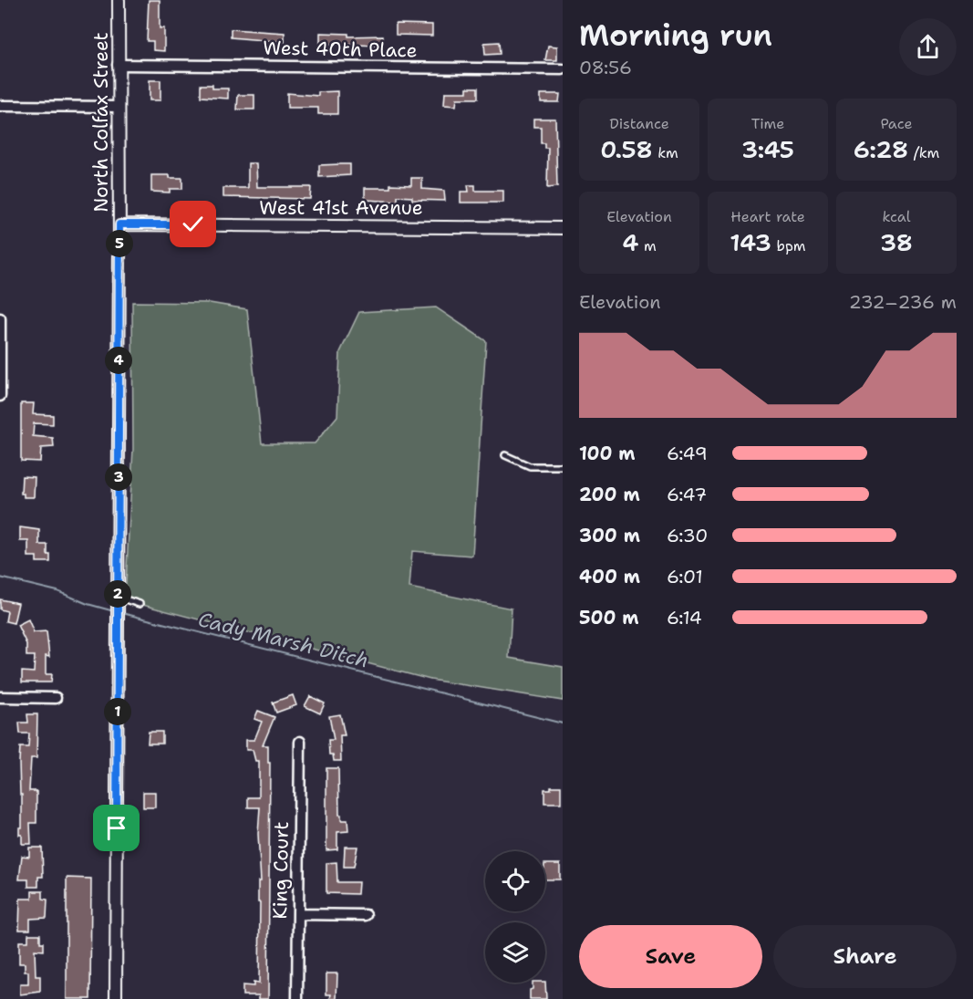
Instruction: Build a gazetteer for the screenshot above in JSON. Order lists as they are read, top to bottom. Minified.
{"streets":{"street":["West 40th Place","North Colfax Street","West 41st Avenue","King Court"]},"crossings":[["West 40th Place","North Colfax Street"],["North Colfax Street","West 41st Avenue"]],"water":["Cady Marsh Ditch"],"page":{"heading":["Morning run","08:56"],"stats":[["Distance","0.58 km"],["Time","3:45"],["Pace","6:28 /km"],["Elevation","4 m"],["Heart rate","143 bpm"],["kcal","38"]],"pins":["5","4","3","2","1"],"chart":["Elevation","232–236 m"],"list":[{"name":"100 m","note":"6:49"},{"name":"200 m","note":"6:47"},{"name":"300 m","note":"6:30"},{"name":"400 m","note":"6:01"},{"name":"500 m","note":"6:14"}],"buttons":["Save","Share"]}}
